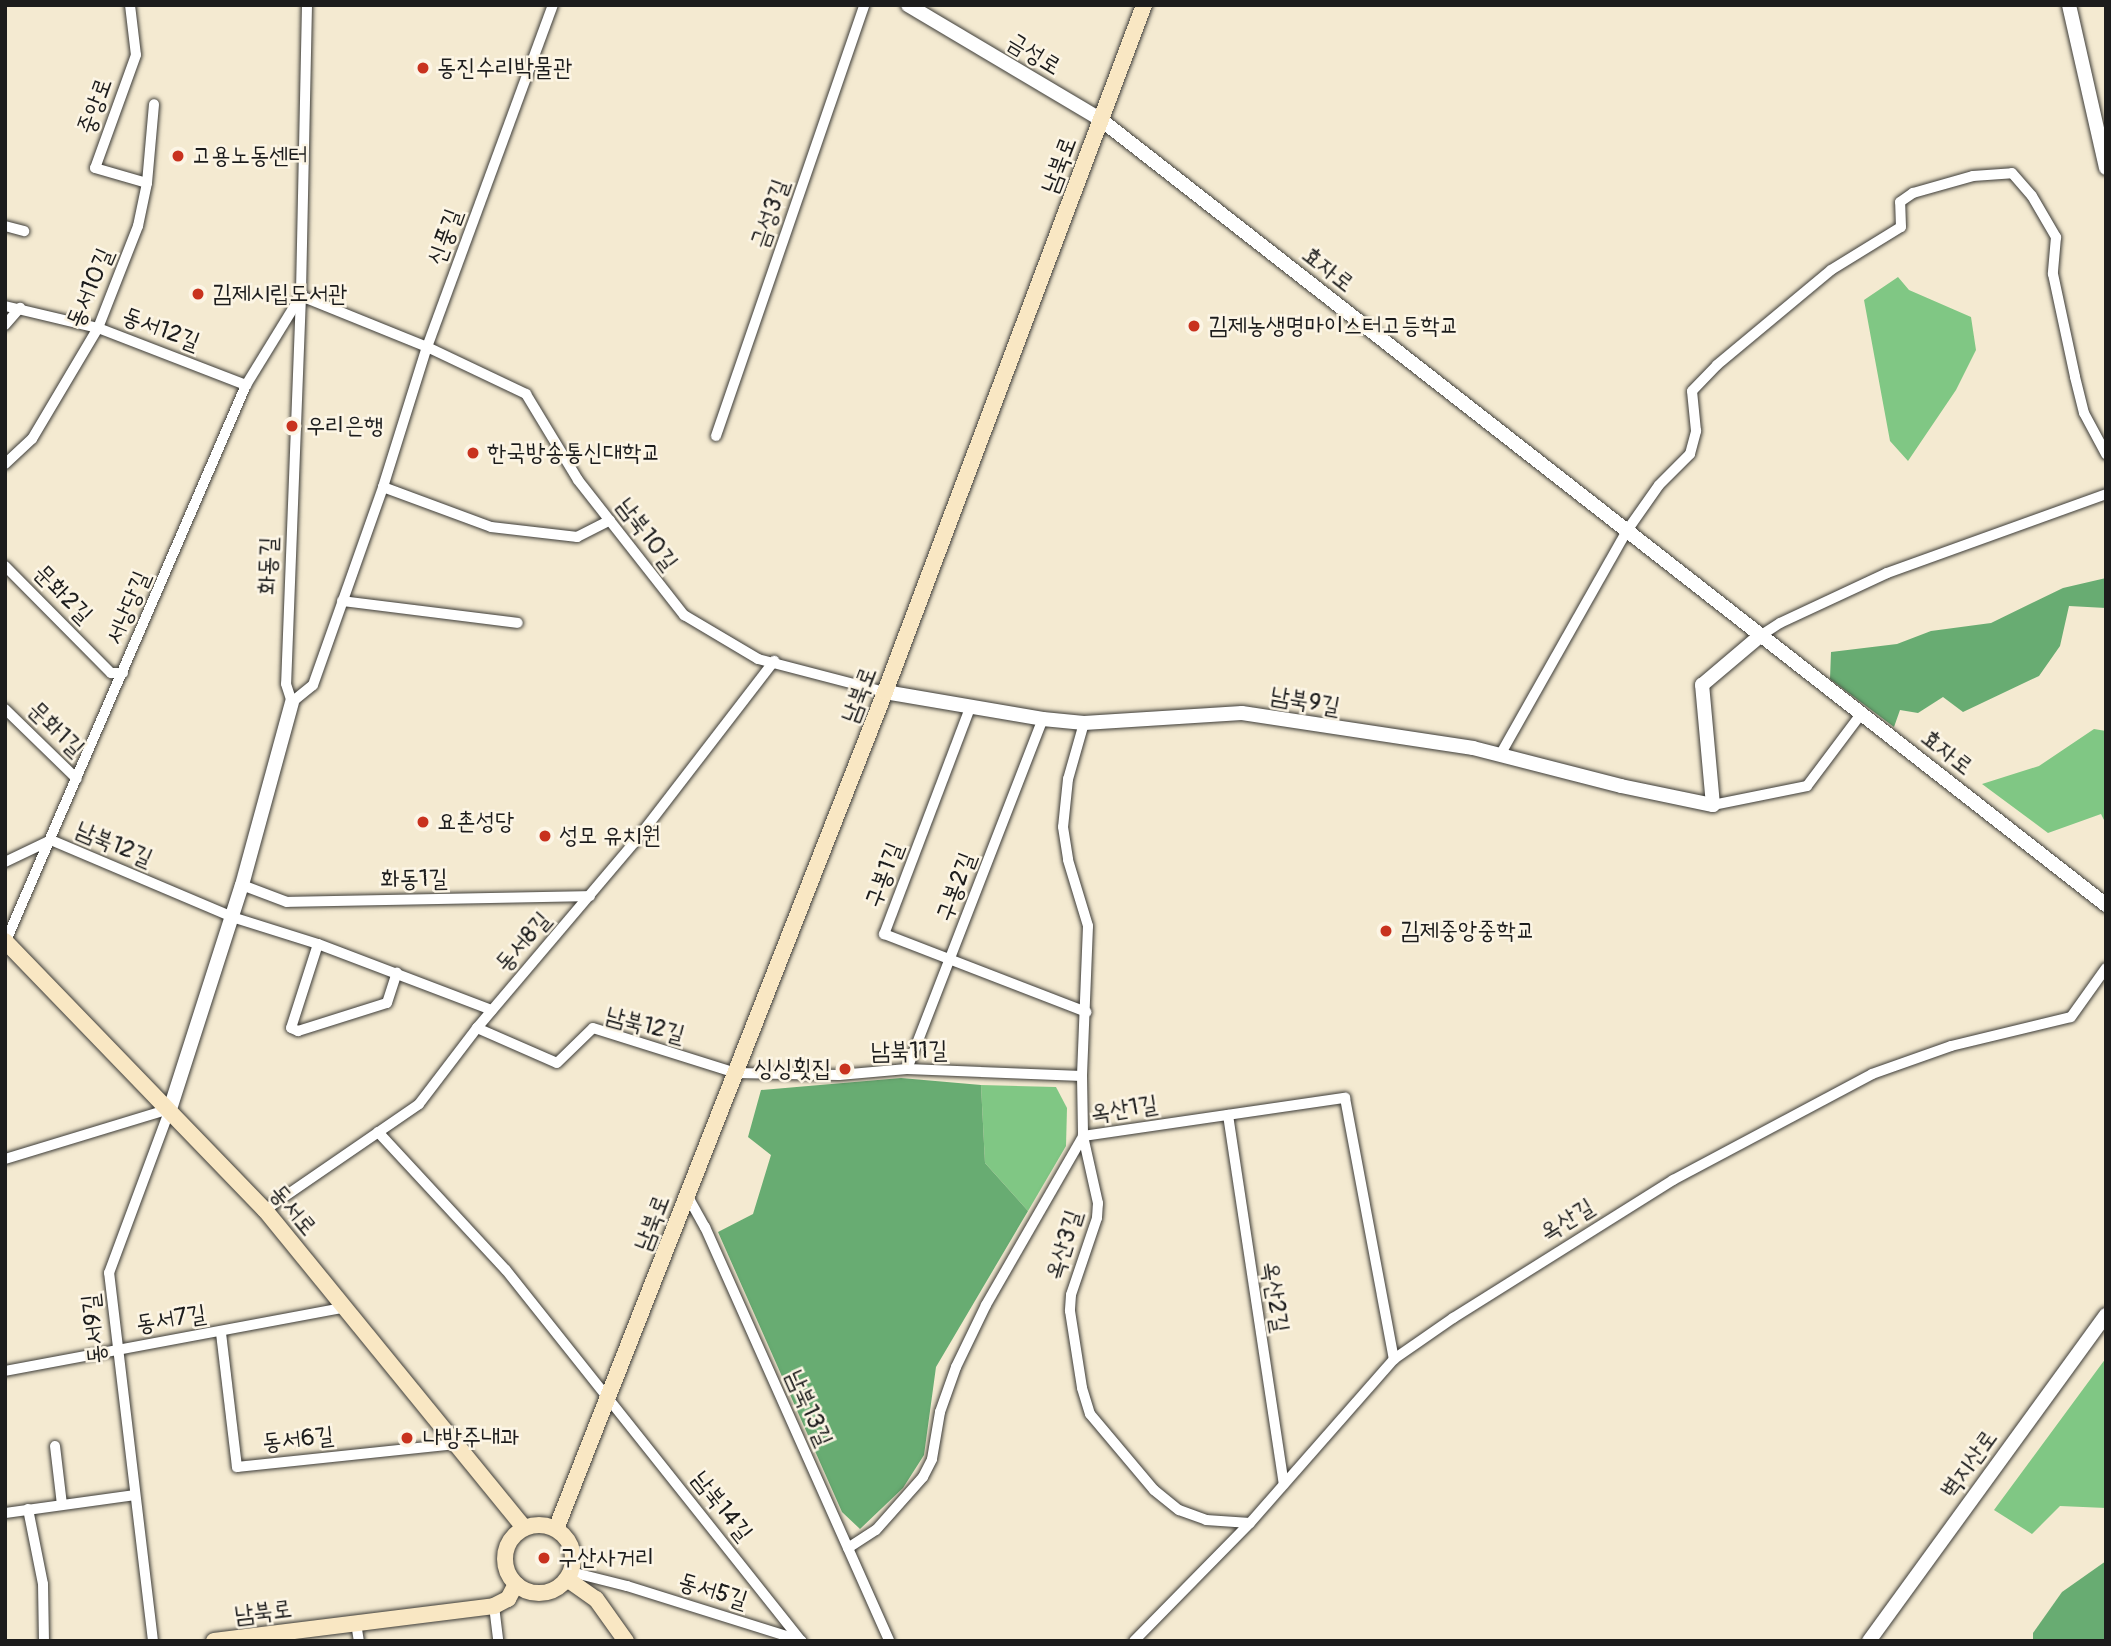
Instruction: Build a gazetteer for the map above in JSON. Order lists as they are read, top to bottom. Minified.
{"streets":{"main road":["남북로","동서로"],"street":["금성로","중앙로","금성3길","신풍길","효자로","동서10길","동서12길","남북10길","화동길","문화2길","서낭당길","남북9길","문화1길","남북12길","구봉1길","화동1길","구봉2길","동서8길","남북11길","옥산1길","옥산길","옥산3길","옥산2길","동서7길","동서9길","남북13길","동서6길","벽지산로","남북14길","동서5길"]},"crossings":[["금성로","남북로"],["금성로","효자로"],["중앙로","동서10길"],["남북로","효자로"],["남북로","남북10길"],["남북로","남북9길"],["남북로","남북12길"],["남북로","남북11길"],["남북로","동서로"],["남북로","남북13길"],["남북로","남북14길"],["남북로","동서5길"],["신풍길","남북10길"],["신풍길","화동길"],["동서10길","동서12길"],["동서12길","서낭당길"],["남북10길","화동길"],["남북10길","서낭당길"],["남북10길","남북9길"],["남북10길","동서8길"],["화동길","서낭당길"],["화동길","남북12길"],["화동길","화동1길"],["화동길","동서로"],["화동길","동서9길"],["문화2길","서낭당길"],["서낭당길","문화1길"],["서낭당길","남북12길"],["서낭당길","동서로"],["남북9길","구봉1길"],["남북9길","구봉2길"],["남북9길","옥산3길"],["남북12길","동서8길"],["남북12길","남북11길"],["구봉1길","구봉2길"],["구봉1길","옥산3길"],["화동1길","동서8길"],["구봉2길","남북11길"],["동서8길","동서로"],["남북11길","옥산3길"],["옥산1길","옥산길"],["옥산1길","옥산3길"],["옥산1길","옥산2길"],["옥산1길","남북13길"],["동서로","동서7길"],["동서로","동서9길"],["동서로","동서6길"],["동서로","동서5길"],["옥산길","옥산3길"],["옥산길","옥산2길"],["동서7길","동서9길"],["동서7길","동서6길"],["남북14길","동서5길"]],"places":["동진수리박물관","고용노동센터","김제시립도서관","김제농생명마이스터고등학교","우리은행","한국방송통신대학교","요촌성당","성모 유치원","김제중앙중학교","싱싱횟집","나방주내과","구산사거리"]}
